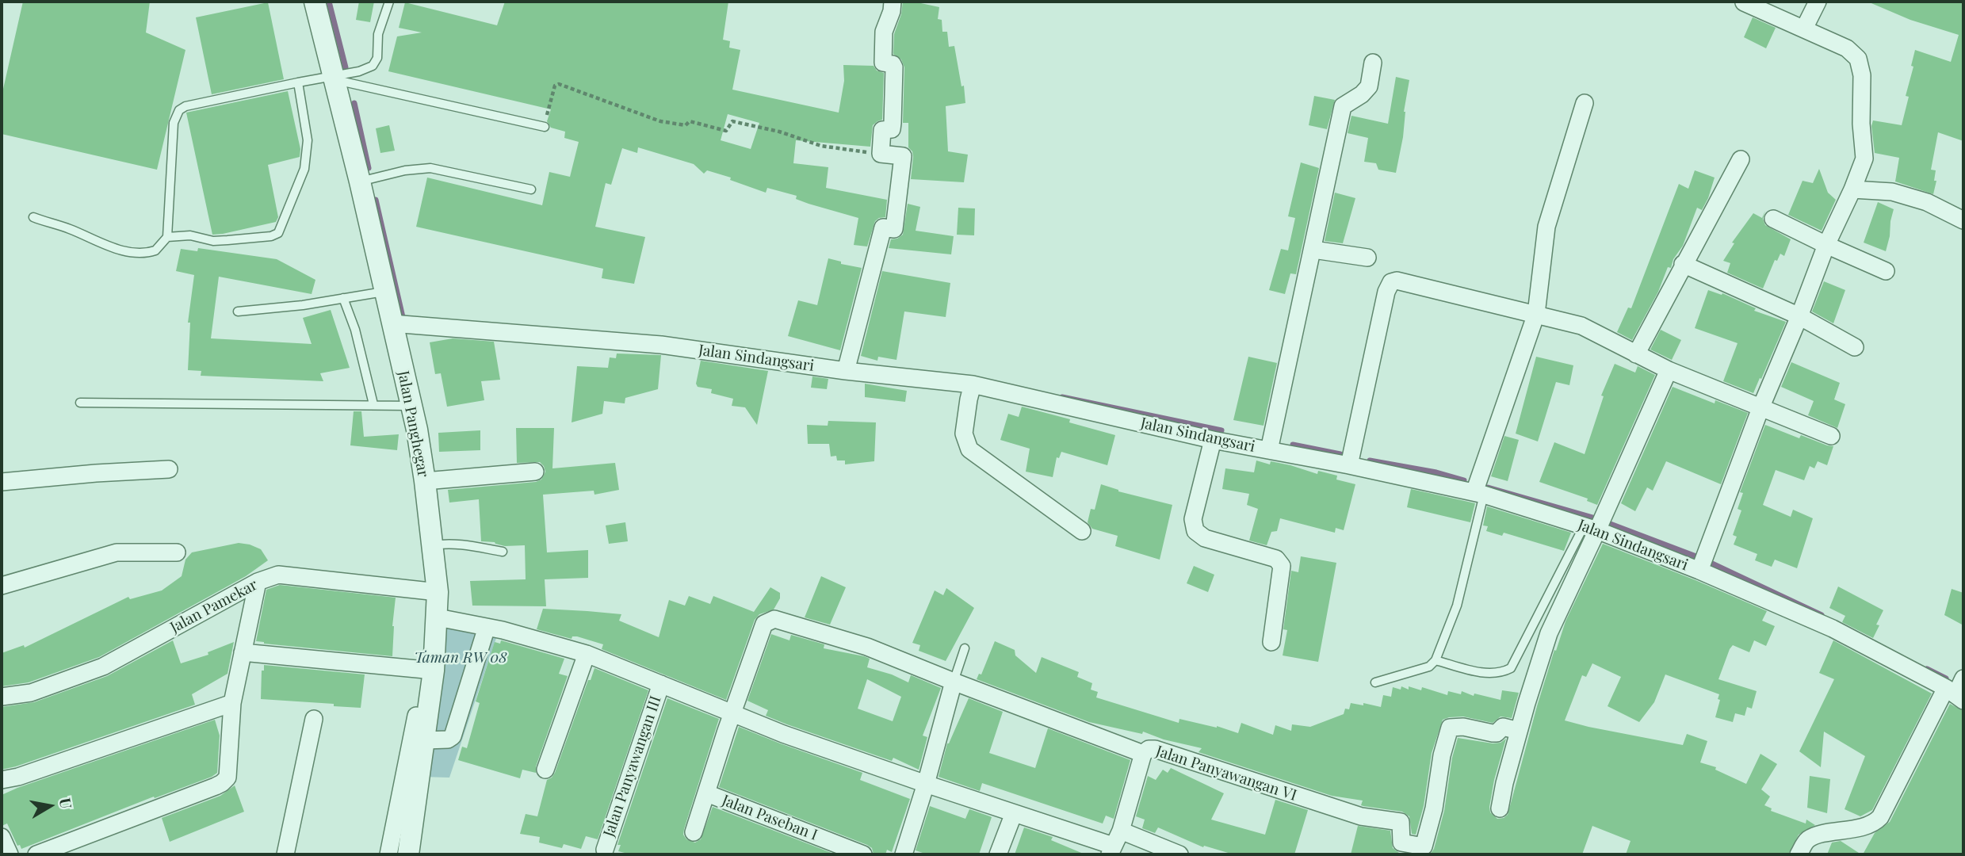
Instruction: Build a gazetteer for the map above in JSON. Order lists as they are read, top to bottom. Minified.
{"streets":{"street":["Jalan Sindangsari","Jalan Panghegar","Jalan Pamekar","Jalan Panyawangan III","Jalan Panyawangan VI","Jalan Paseban I"]},"crossings":[["Jalan Sindangsari","Jalan Panghegar"],["Jalan Panghegar","Jalan Pamekar"],["Jalan Panyawangan VI","Jalan Paseban I"]],"parks":["Taman RW 08"],"north":"right"}
